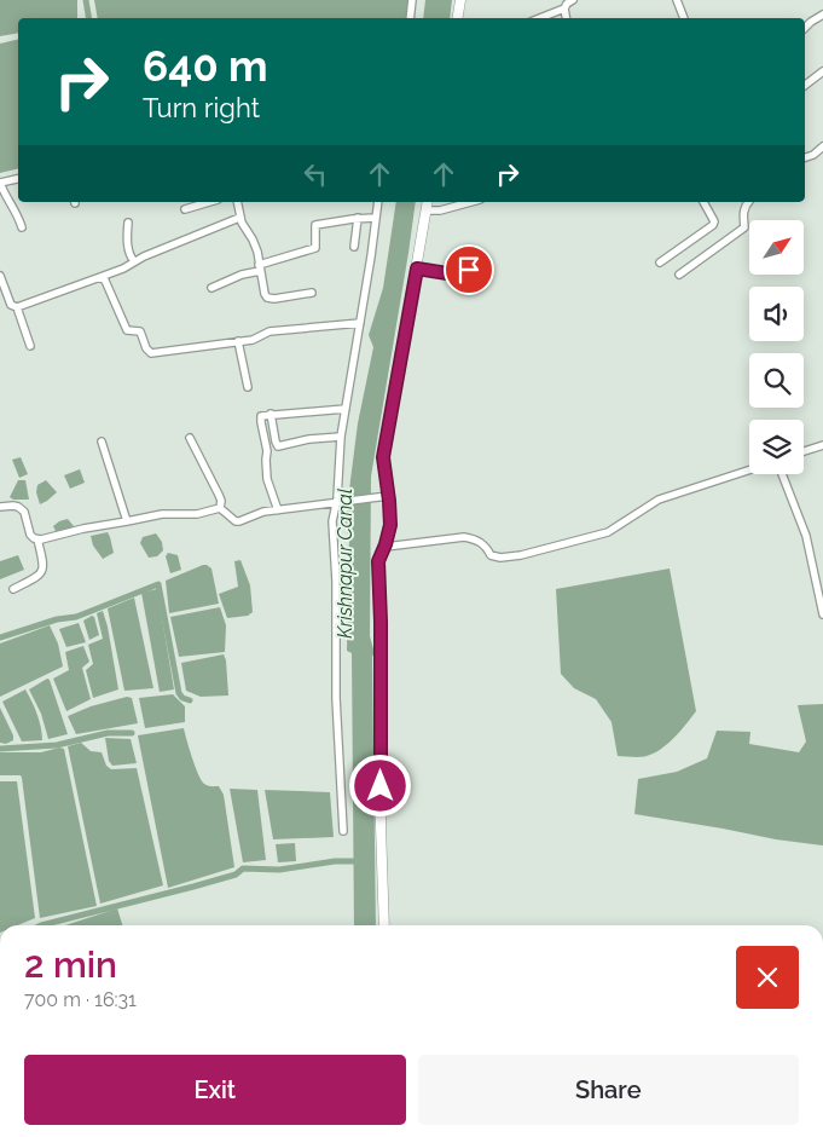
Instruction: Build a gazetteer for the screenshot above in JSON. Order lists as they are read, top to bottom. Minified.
{"water":["Krishnapur Canal"],"north":"top right","page":{"turn":["640 m","Turn right"],"heading":["2 min","700 m · 16:31"],"buttons":["Exit","Share"]}}
